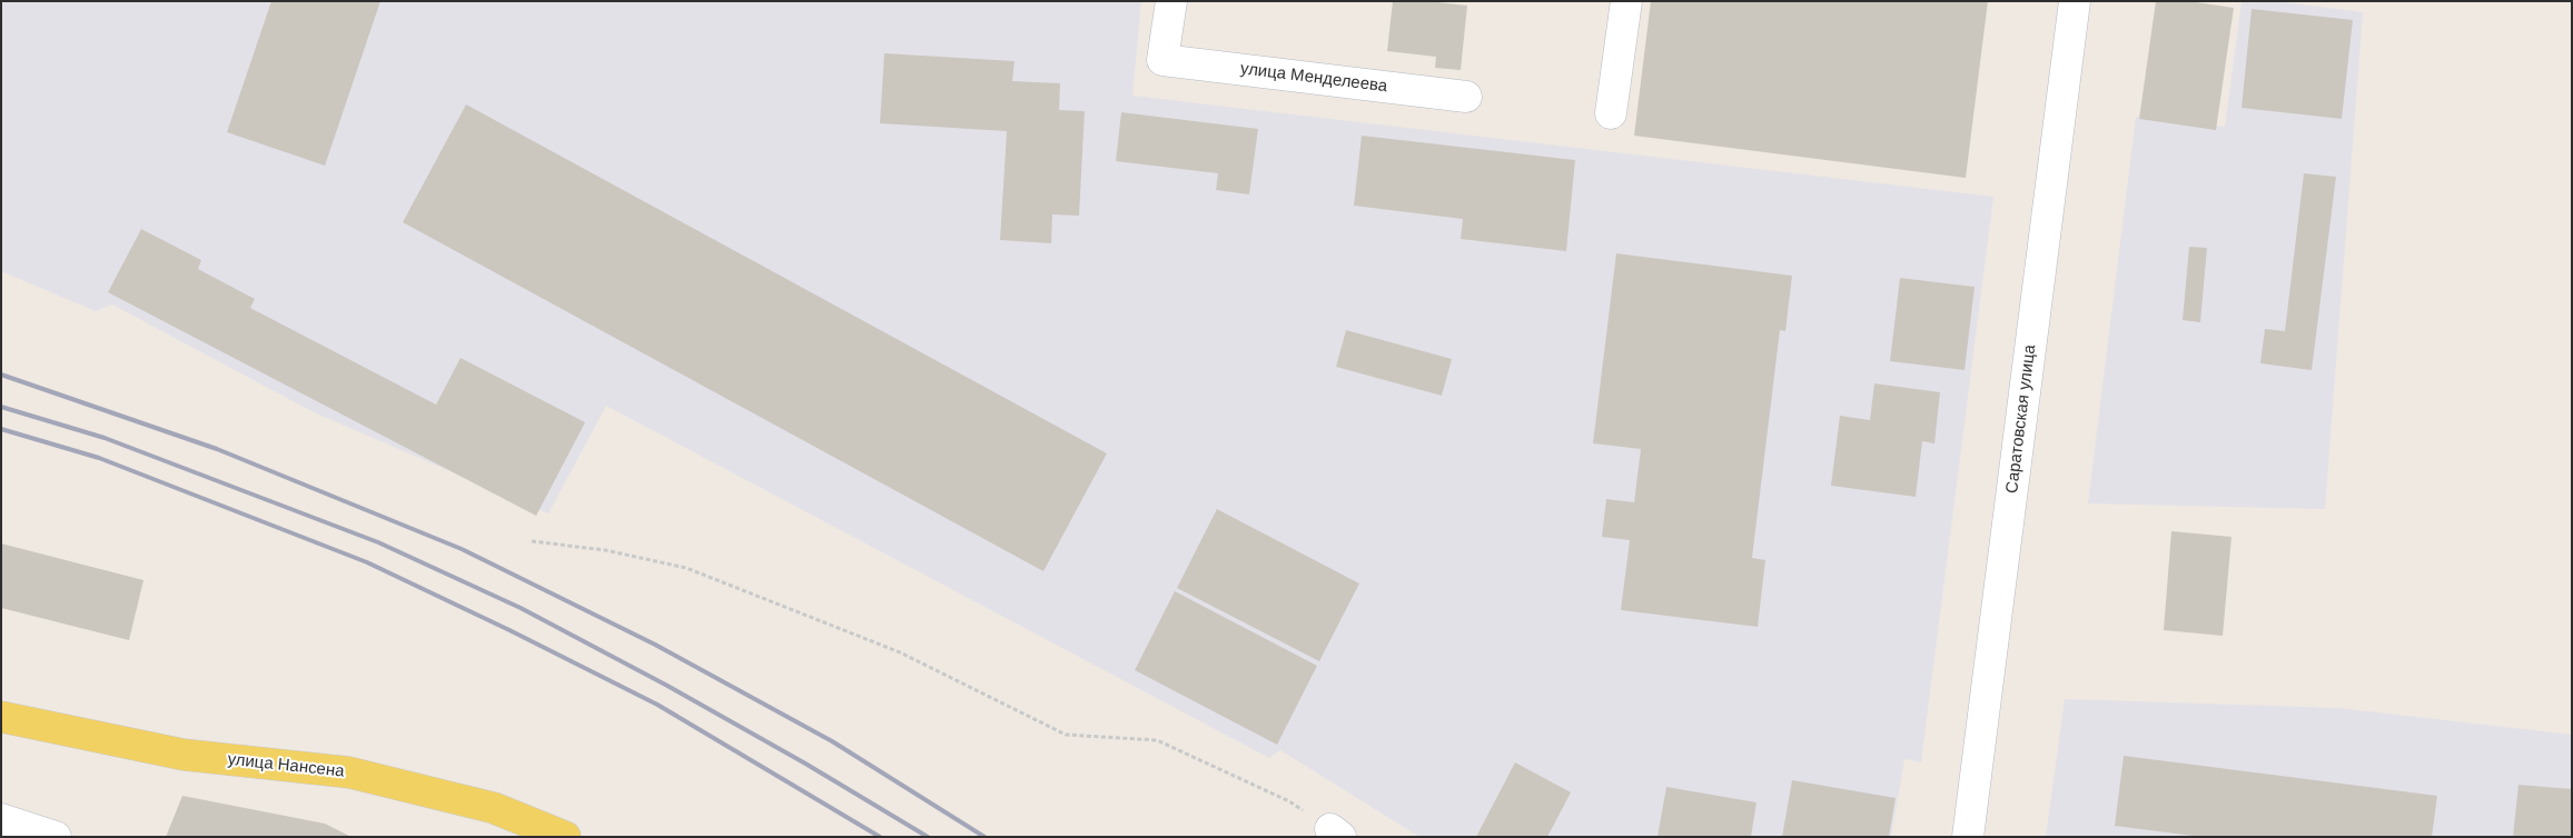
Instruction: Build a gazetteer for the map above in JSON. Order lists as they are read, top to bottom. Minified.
{"streets":{"main road":["улица Нансена"],"street":["улица Менделеева","Саратовская улица"]}}
